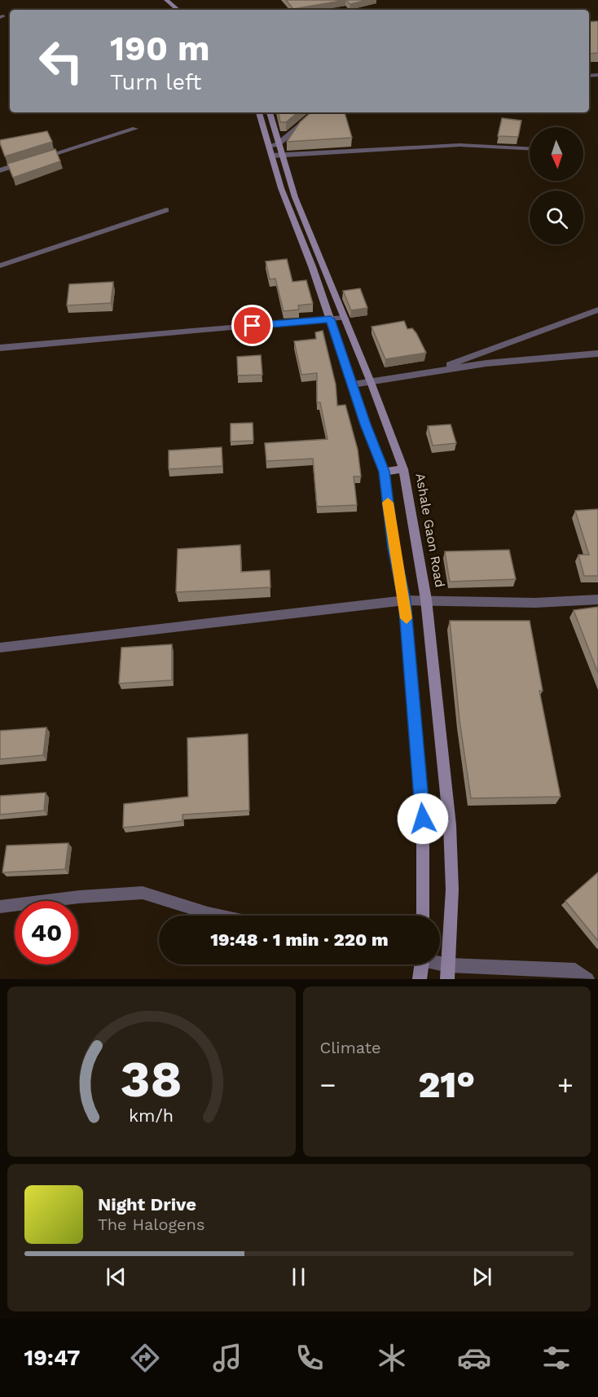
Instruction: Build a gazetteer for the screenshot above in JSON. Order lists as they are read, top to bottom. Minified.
{"streets":{"street":["Ashale Gaon Road"]},"north":"bottom","page":{"turn":["190 m","Turn left"],"limit":"40","trip":"19:48 · 1 min · 220 m","tile":"Climate","heat":["−","21°","+"],"song":["Night Drive","The Halogens"],"tabs":"19:47","gauge":["38","km/h"]}}
